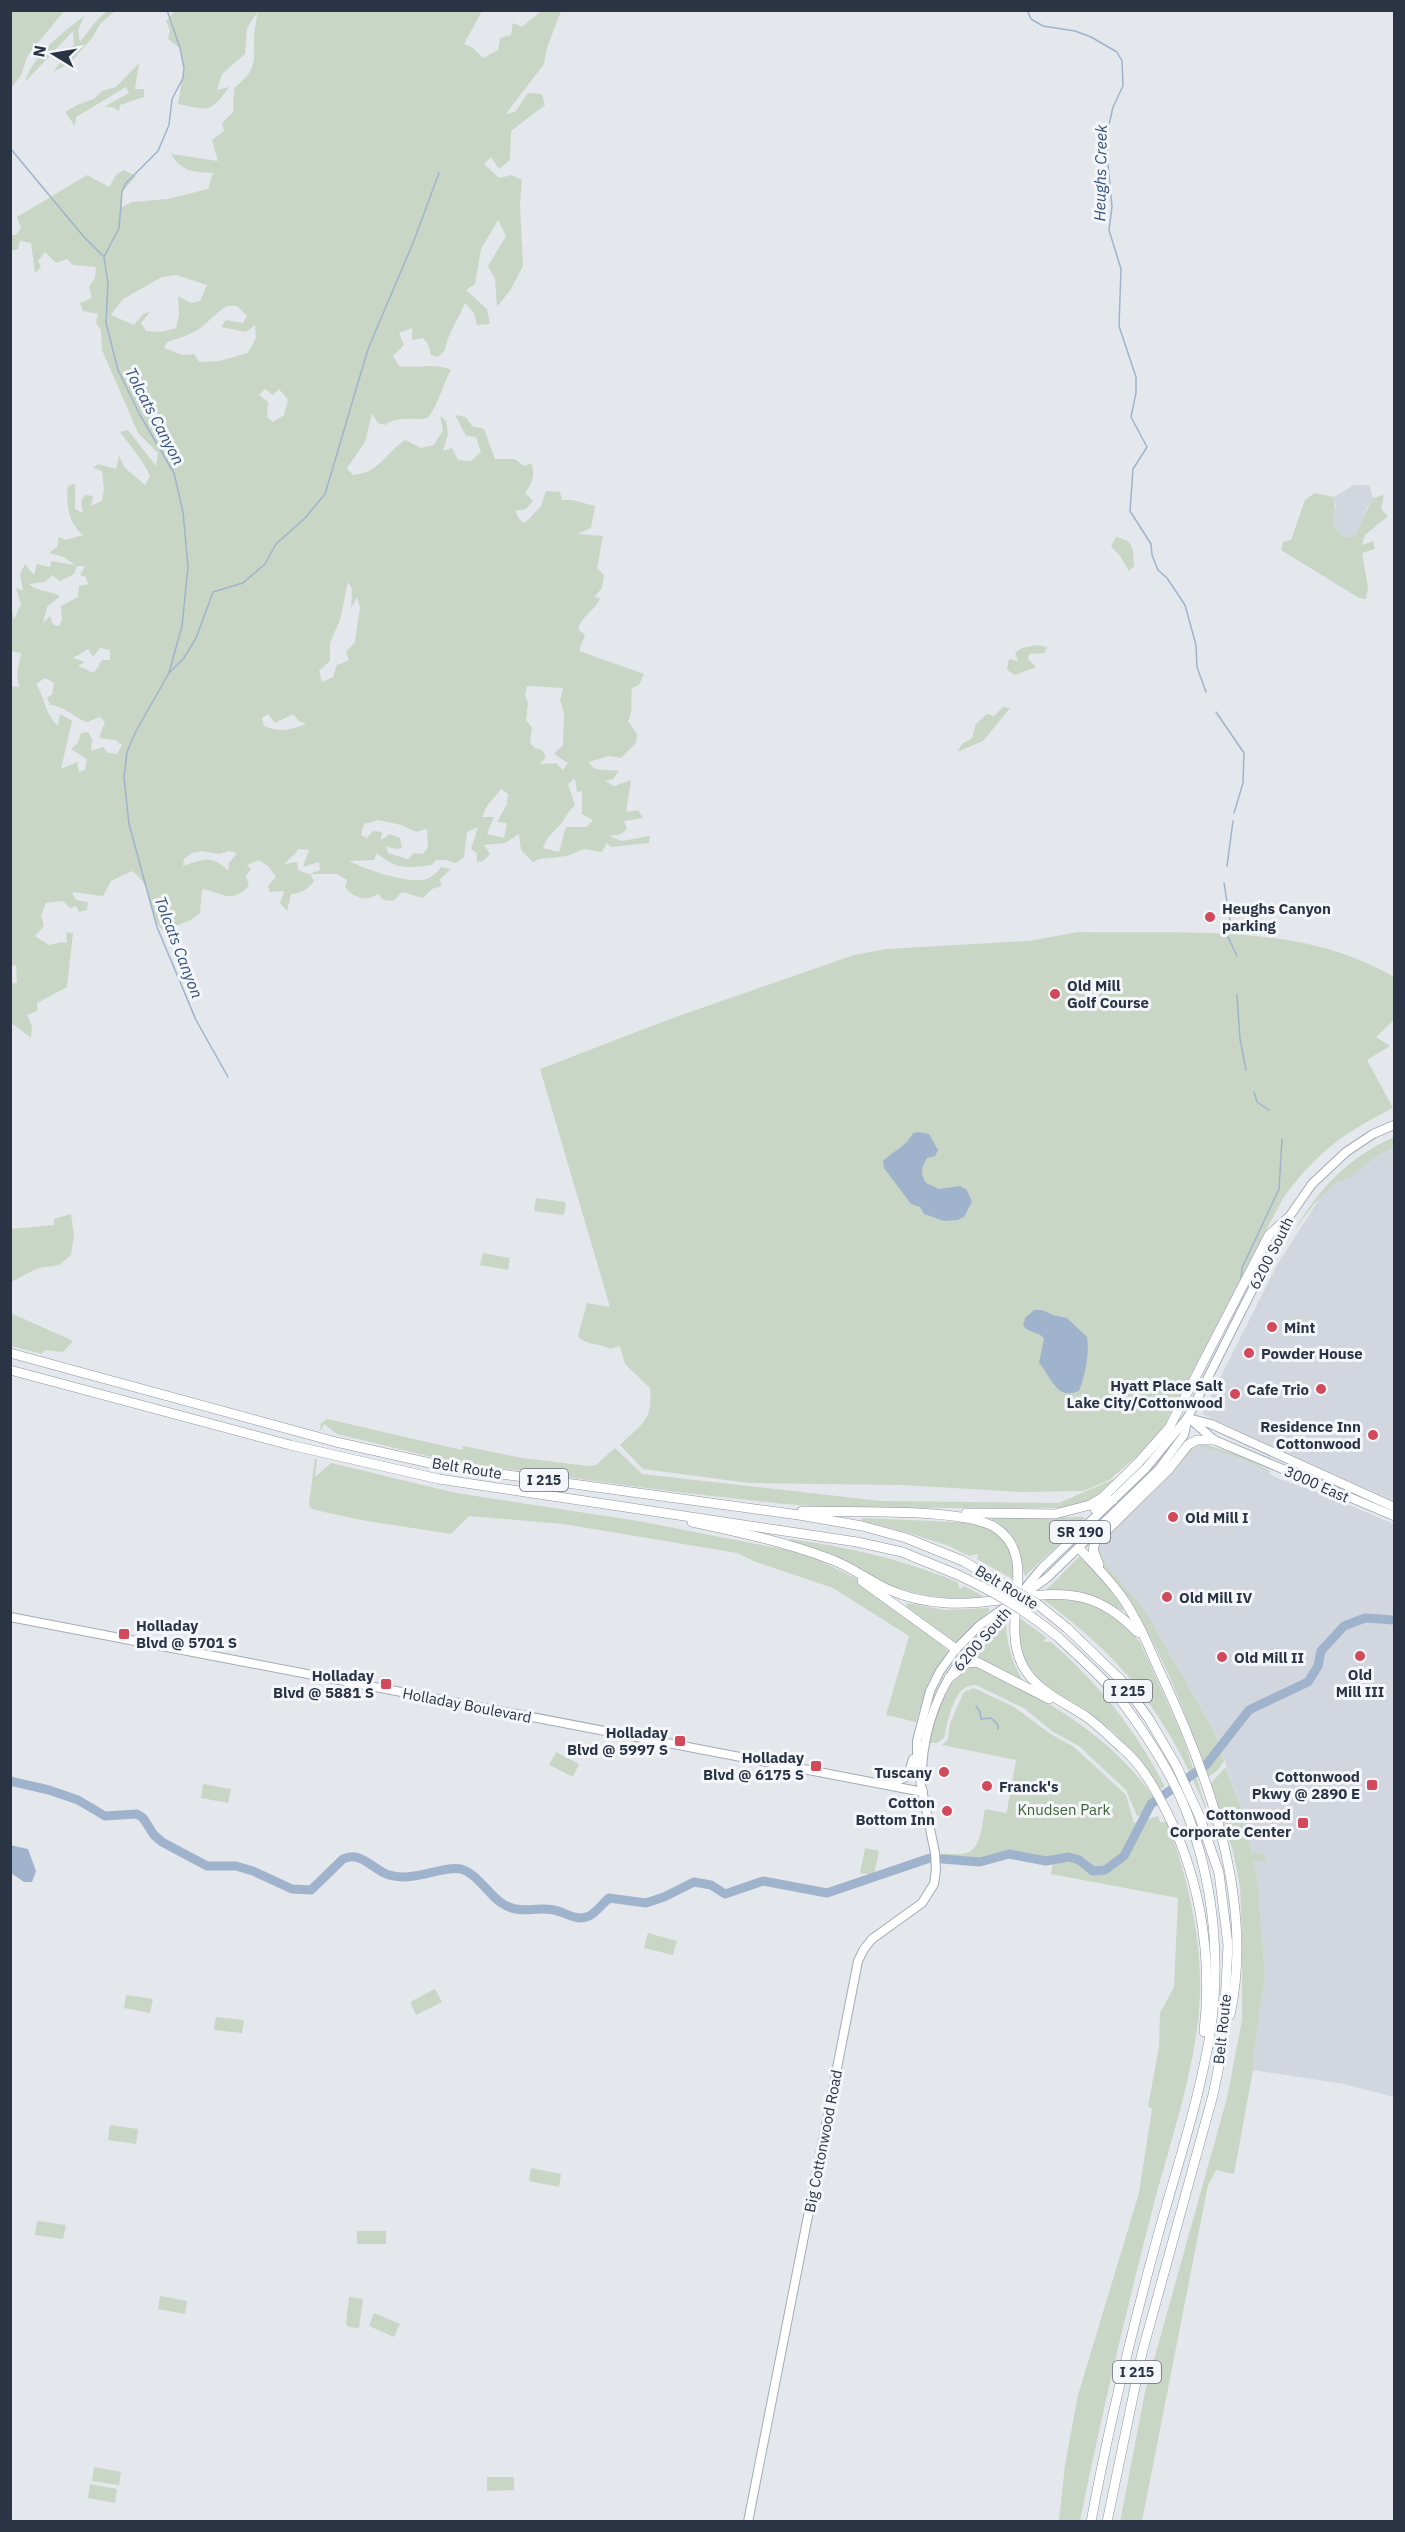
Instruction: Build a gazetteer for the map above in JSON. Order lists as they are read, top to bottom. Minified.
{"streets":{"highway":["Belt Route","I 215"],"main road":["6200 South","3000 East","SR 190","Holladay Boulevard","Big Cottonwood Road"]},"crossings":[["6200 South","3000 East"],["6200 South","Holladay Boulevard"],["6200 South","Big Cottonwood Road"],["Holladay Boulevard","Big Cottonwood Road"]],"water":["Heughs Creek","Tolcats Canyon"],"parks":["Knudsen Park"],"places":{"other":["Heughs Canyon parking","Old Mill Golf Course","Mint","Powder House","Cafe Trio","Hyatt Place Salt Lake City/Cottonwood","Residence Inn Cottonwood","Old Mill I","Old Mill IV","Old Mill III","Old Mill II","Tuscany","Franck's","Cotton Bottom Inn"],"transit":["Holladay Blvd @ 5701 S","Holladay Blvd @ 5881 S","Holladay Blvd @ 5997 S","Holladay Blvd @ 6175 S","Cottonwood Pkwy @ 2890 E","Cottonwood Corporate Center"]},"north":"left"}
